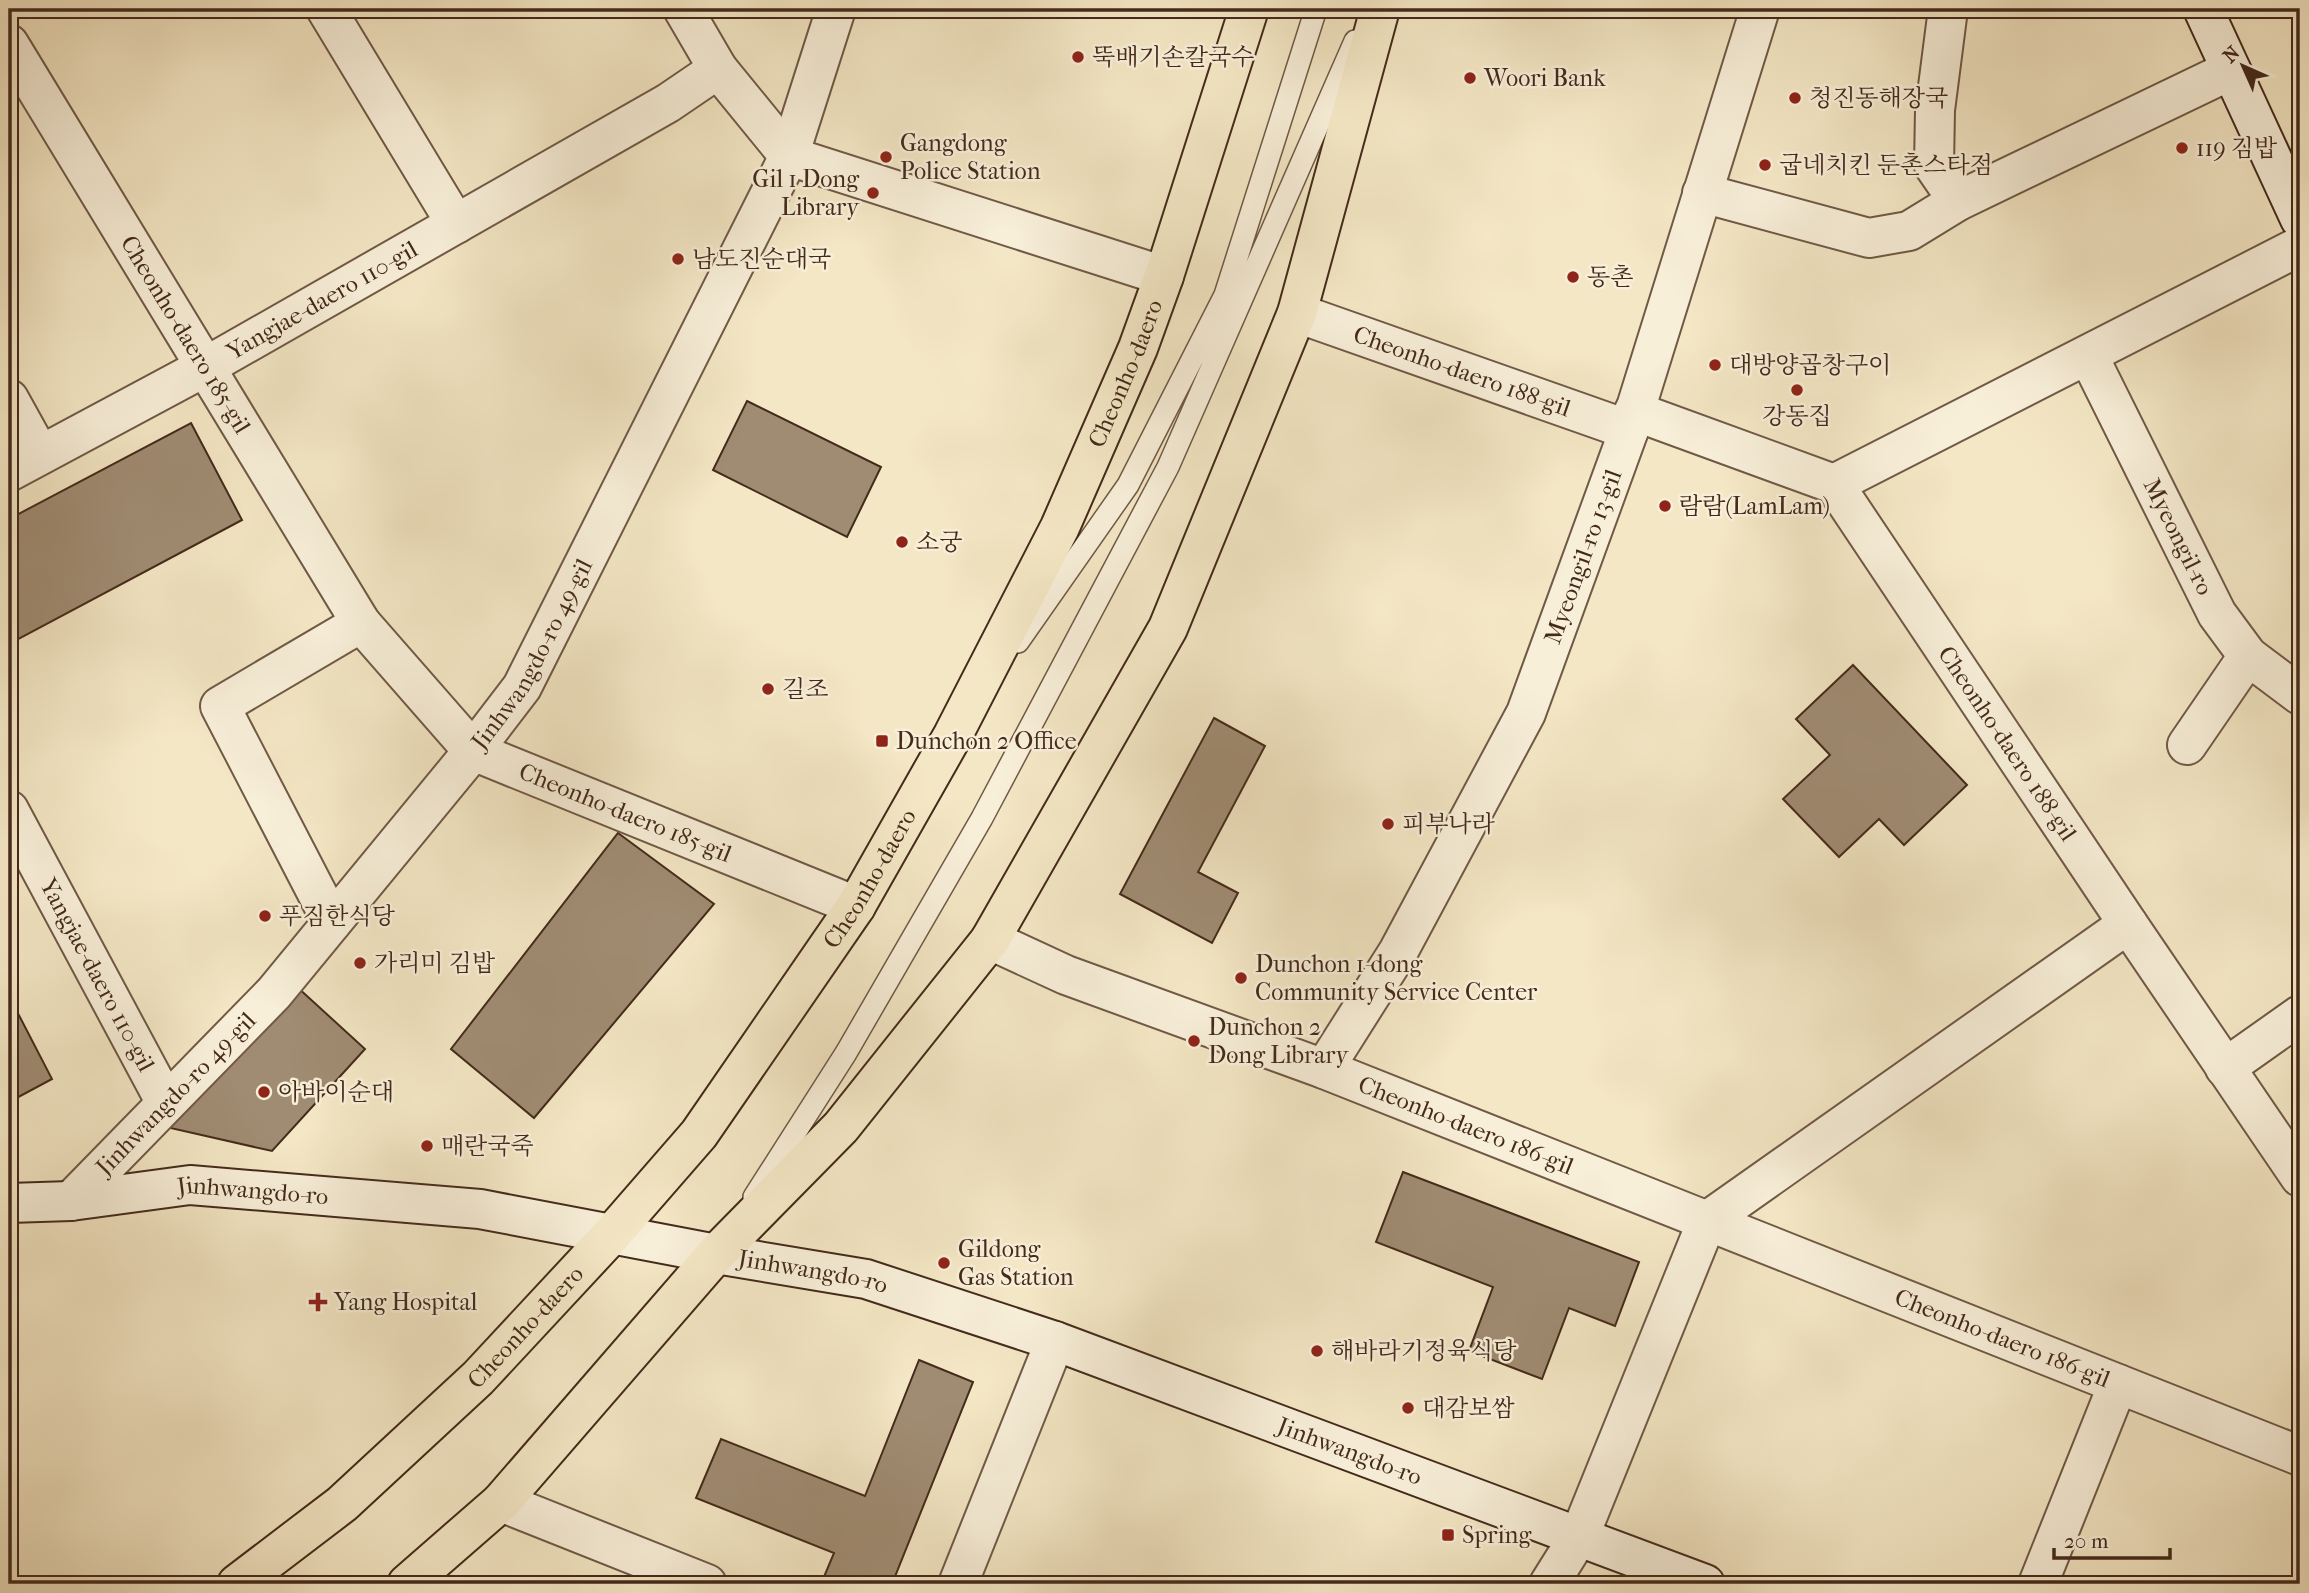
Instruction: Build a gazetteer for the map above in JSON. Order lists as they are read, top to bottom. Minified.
{"streets":{"main road":["Cheonho-daero"],"street":["Yangjae-daero 110-gil","Cheonho-daero 185-gil","Cheonho-daero 188-gil","Myeongil-ro","Myeongil-ro 13-gil","Jinhwangdo-ro 49-gil","Cheonho-daero 186-gil","Jinhwangdo-ro"]},"crossings":[["Yangjae-daero 110-gil","Cheonho-daero 185-gil"],["Yangjae-daero 110-gil","Jinhwangdo-ro 49-gil"],["Cheonho-daero 185-gil","Cheonho-daero"],["Cheonho-daero 185-gil","Jinhwangdo-ro 49-gil"],["Cheonho-daero 188-gil","Myeongil-ro 13-gil"],["Cheonho-daero","Jinhwangdo-ro"],["Myeongil-ro 13-gil","Cheonho-daero 186-gil"],["Jinhwangdo-ro 49-gil","Jinhwangdo-ro"]],"places":{"other":["뚝배기손칼국수","Woori Bank","청진동해장국","119 김밥","Gangdong Police Station","굽네치킨 둔촌스타점","Gil 1 Dong Library","남도진순대국","동촌","대방양곱창구이","강동집","람람(LamLam)","소궁","길조","피부나라","푸짐한식당","가리미 김밥","Dunchon 1-dong Community Service Center","Dunchon 2 Dong Library","아바이순대","매란국죽","Gildong Gas Station","해바라기정육식당","대감보쌈"],"transit":["Dunchon 2 Office","Spring"],"health":["Yang Hospital"]},"scale_bar":"20 m","north":"top left"}
